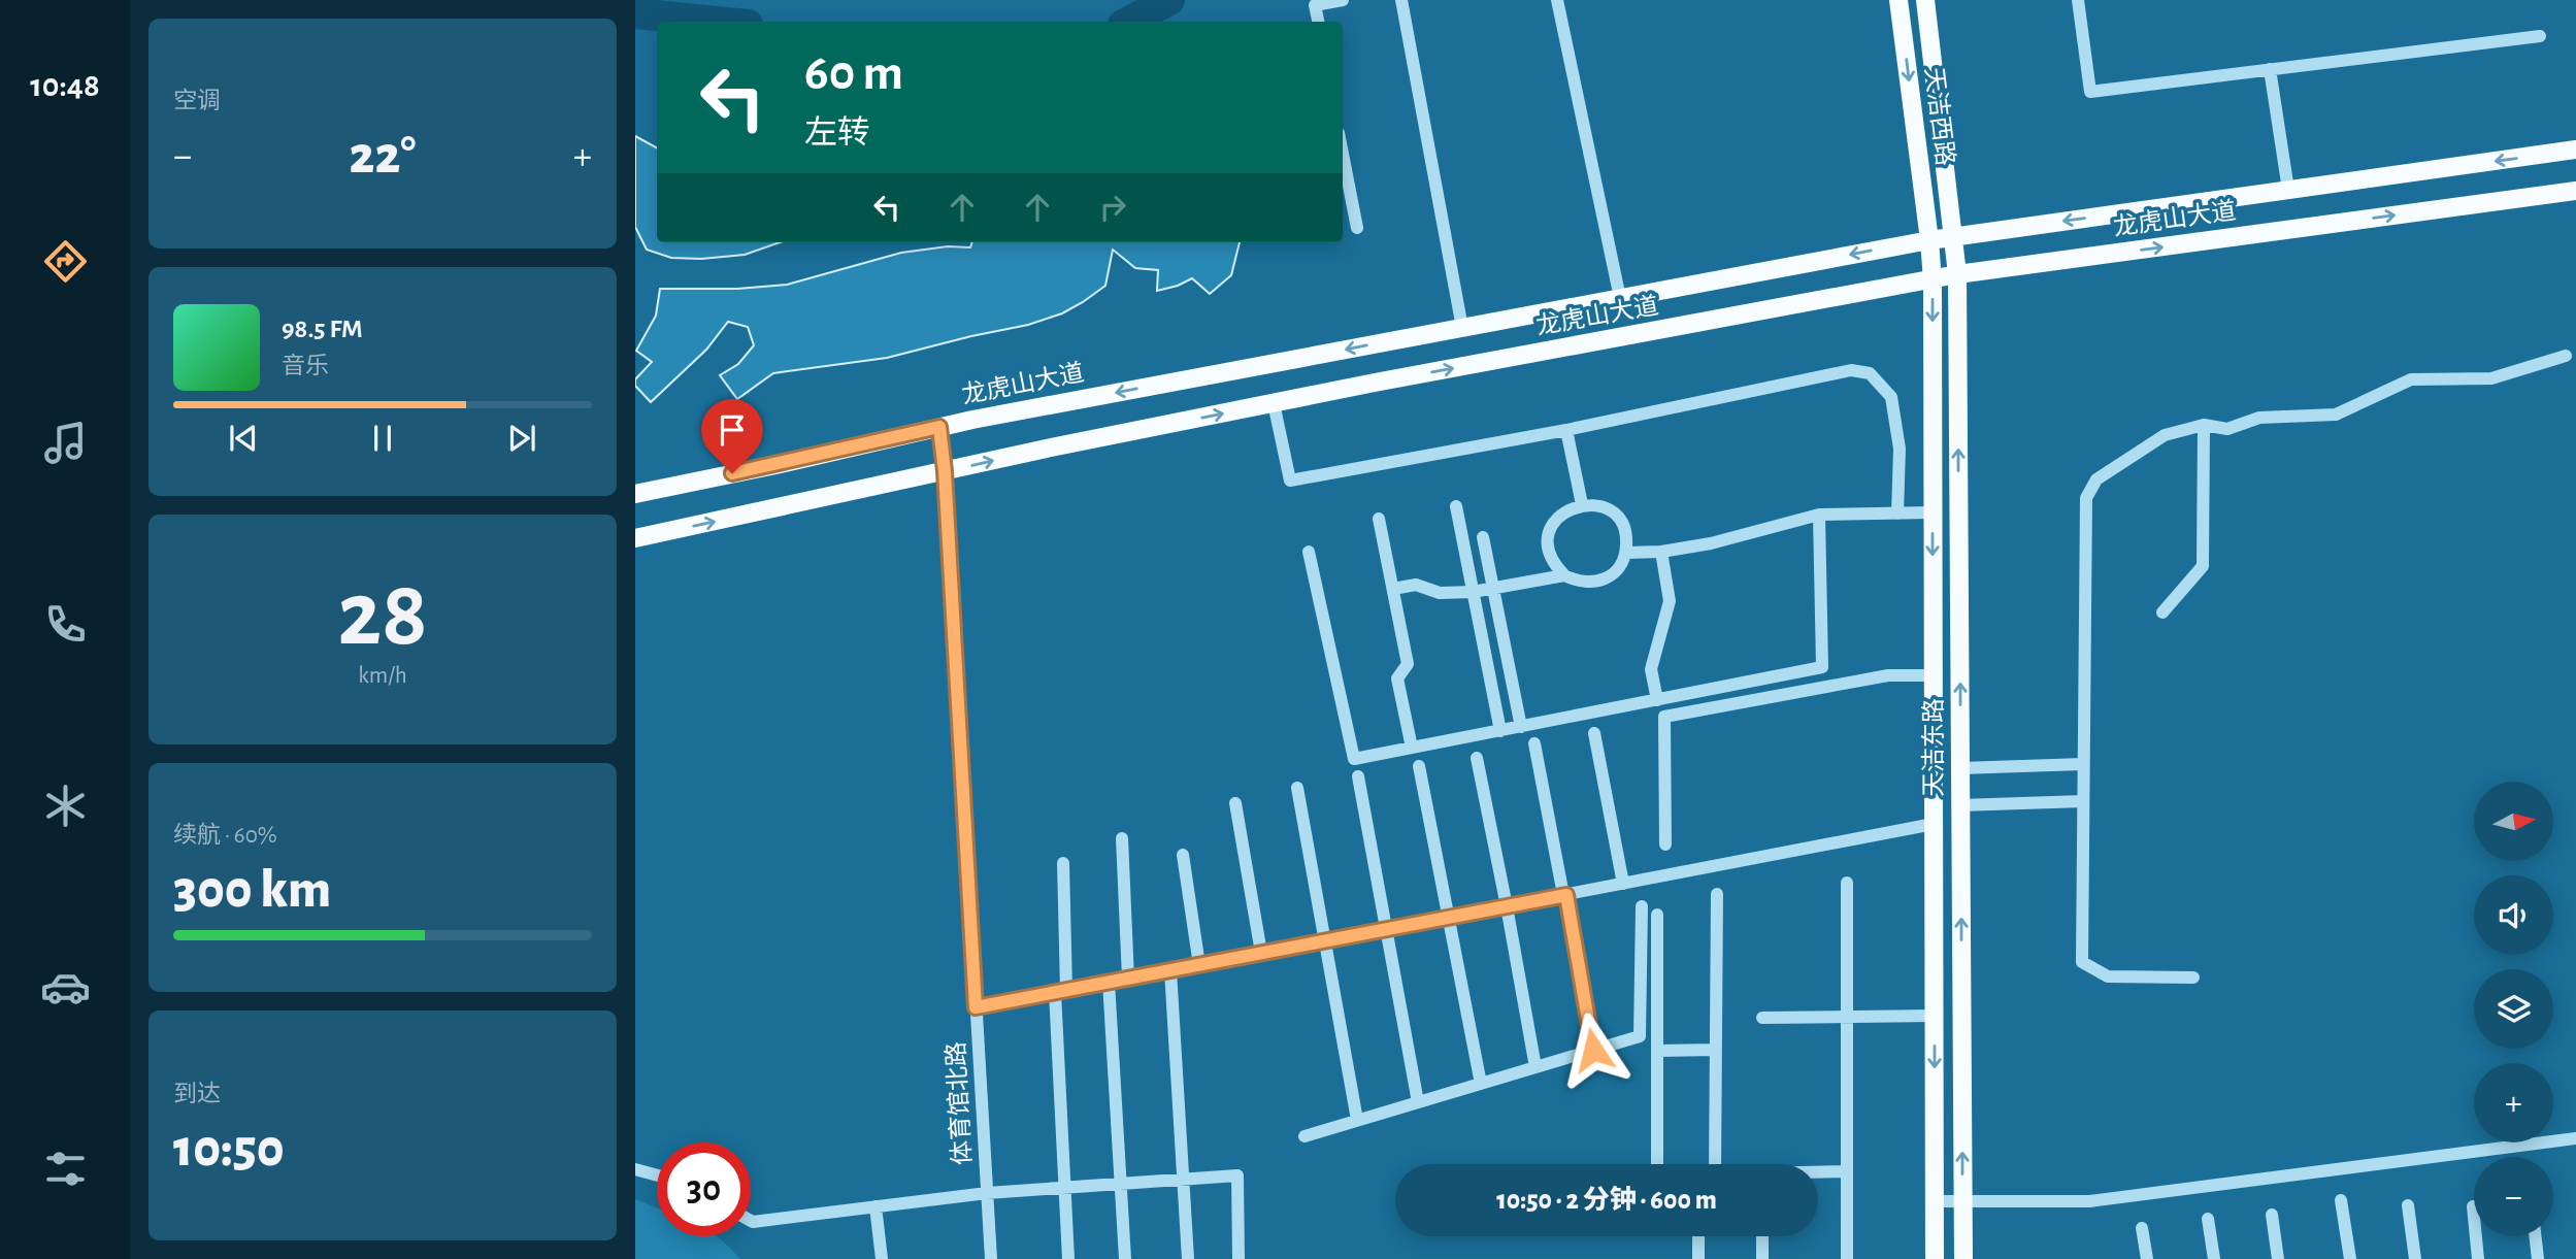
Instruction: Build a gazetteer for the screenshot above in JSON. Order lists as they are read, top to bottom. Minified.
{"streets":{"main road":["天洁西路","龙虎山大道","天洁东路"],"street":["体育馆北路"]},"crossings":[["天洁西路","龙虎山大道"],["天洁西路","天洁东路"],["龙虎山大道","天洁东路"],["龙虎山大道","体育馆北路"]],"north":"right","page":{"tabs":"10:48","tile":["空调",["28","km/h"],["续航 · 60%","300 km"],["到达","10:50"]],"turn":["60 m","左转"],"heat":["−","22°","+"],"song":["98.5 FM","音乐"],"map_buttons":["+","−"],"limit":"30","trip":"10:50 · 2 分钟 · 600 m"}}
